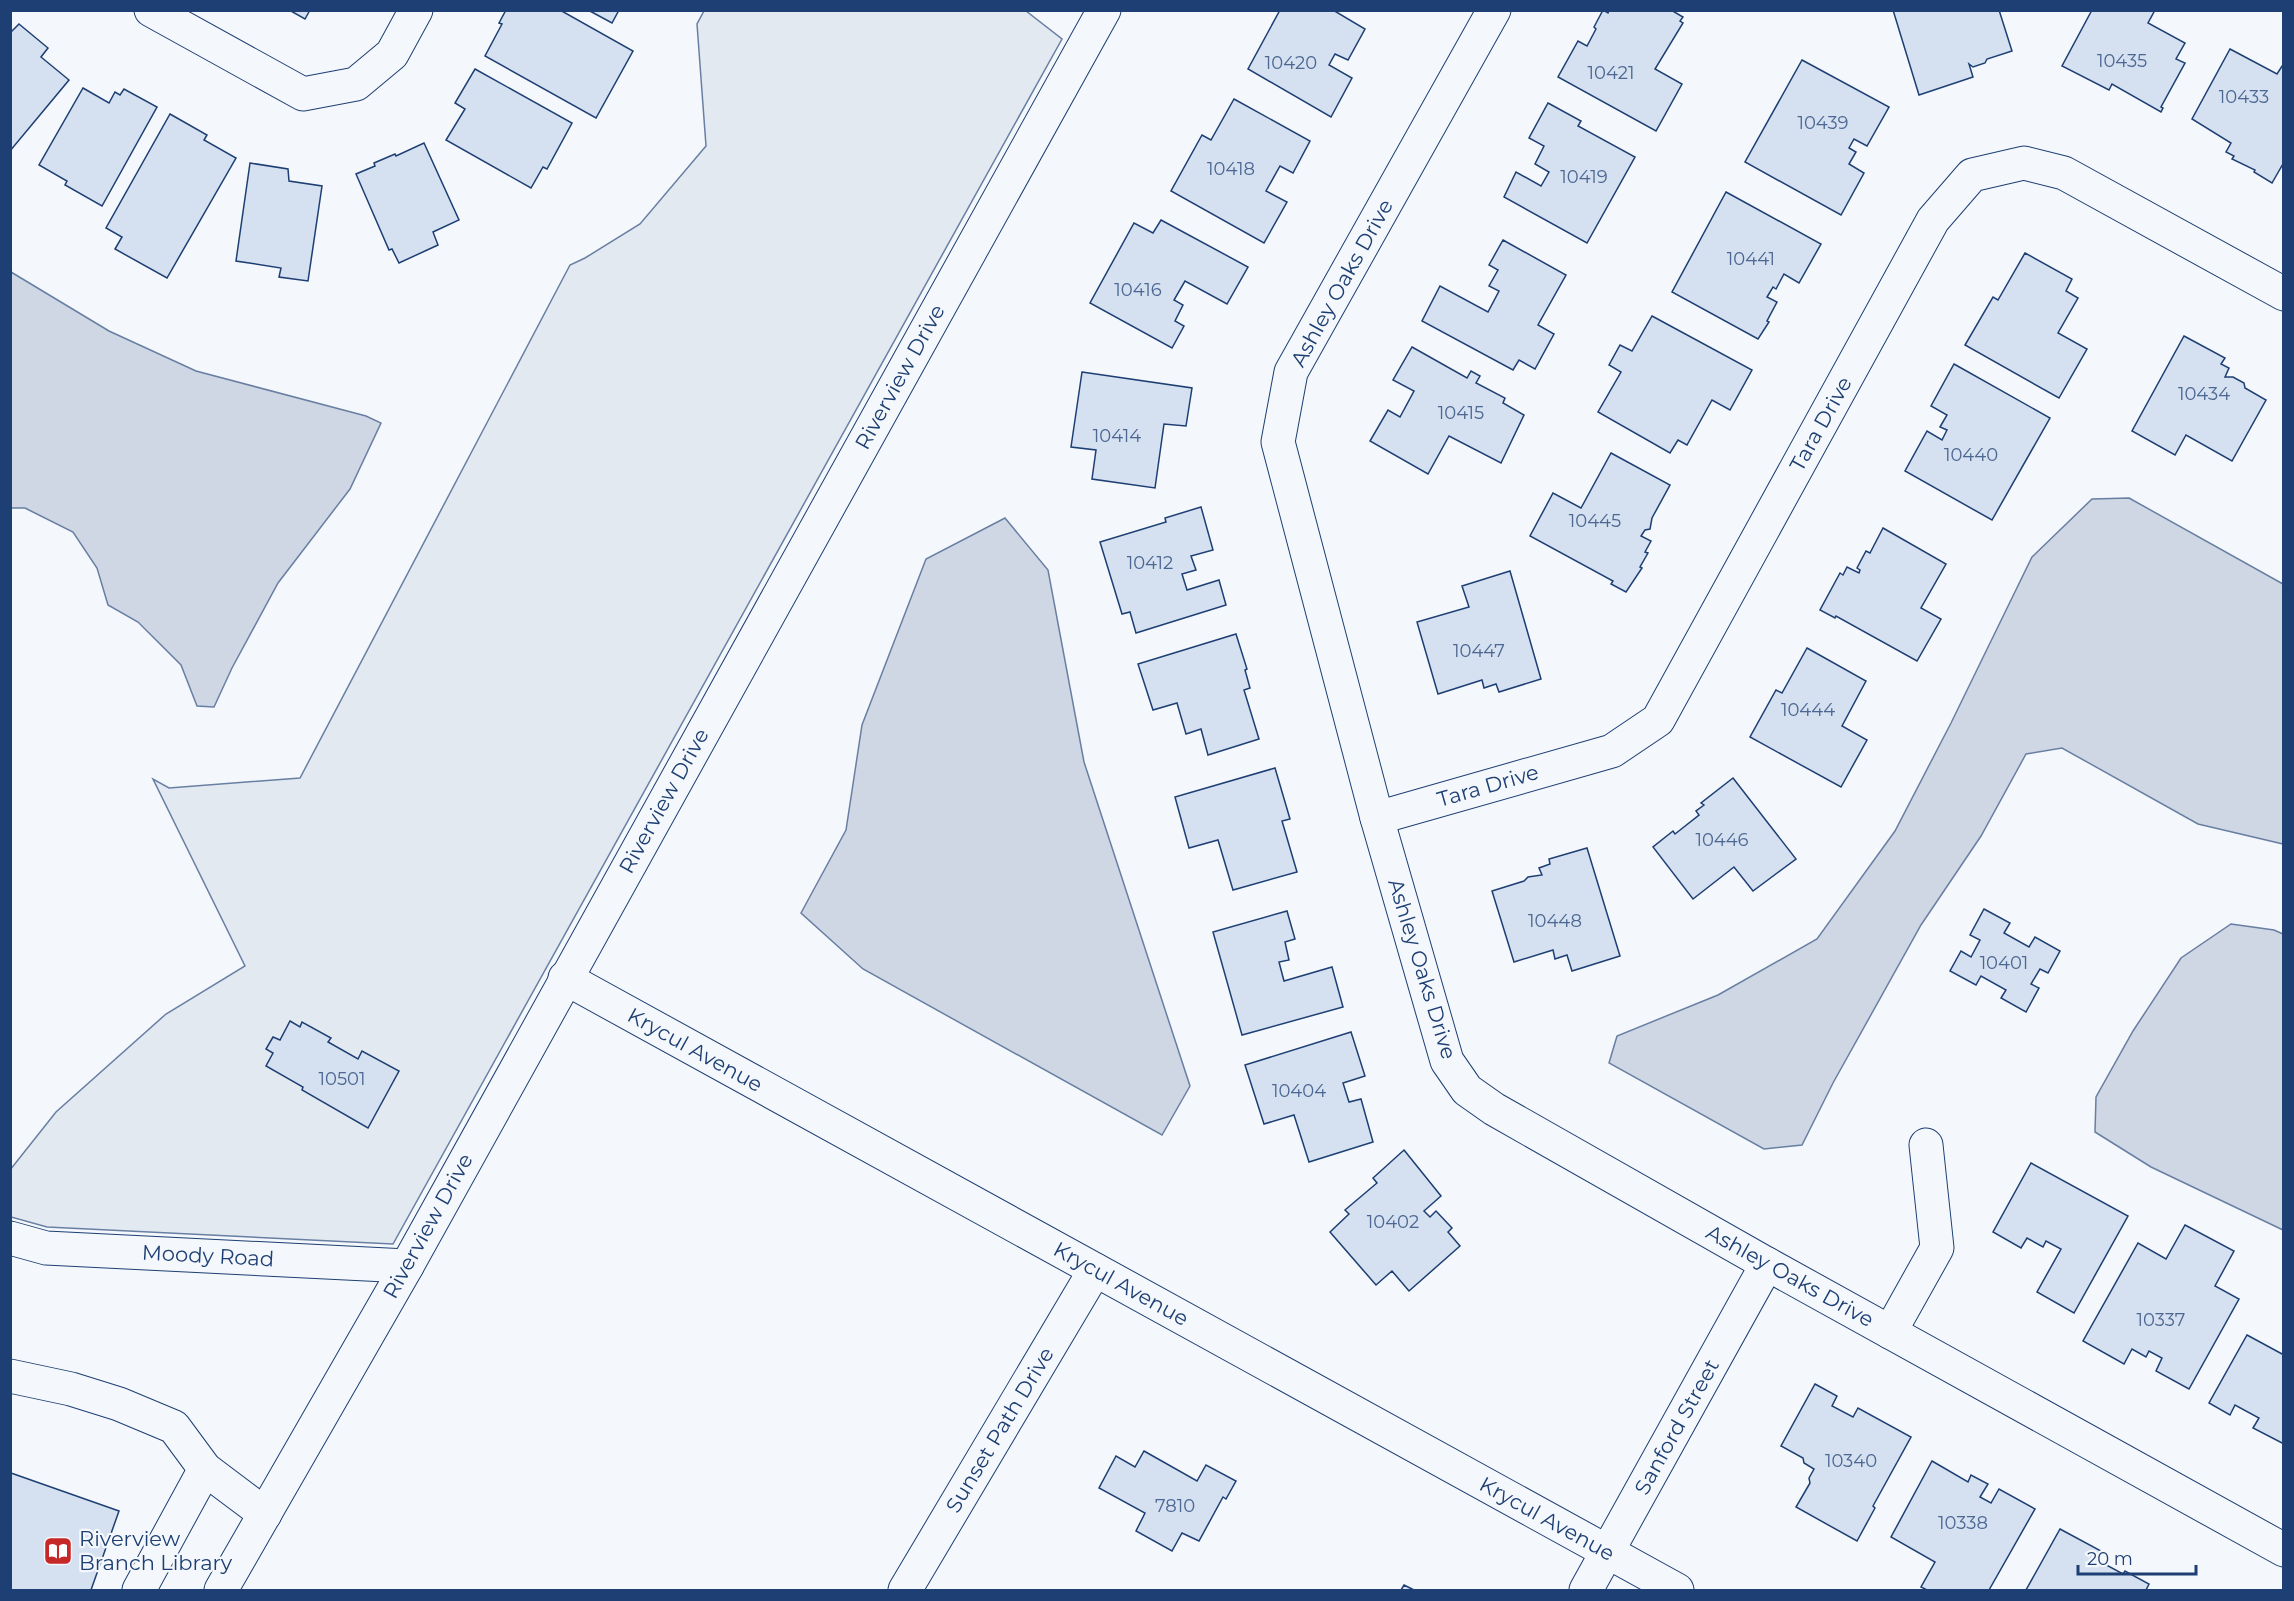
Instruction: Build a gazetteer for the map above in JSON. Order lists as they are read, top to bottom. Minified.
{"streets":{"street":["Ashley Oaks Drive","Riverview Drive","Tara Drive","Krycul Avenue","Moody Road","Sanford Street","Sunset Path Drive"]},"crossings":[["Ashley Oaks Drive","Tara Drive"],["Ashley Oaks Drive","Sanford Street"],["Riverview Drive","Krycul Avenue"],["Riverview Drive","Moody Road"],["Krycul Avenue","Sanford Street"],["Krycul Avenue","Sunset Path Drive"]],"places":{"library":["Riverview Branch Library"]},"house_numbers":["10435","10420","10421","10433","10439","10418","10419","10441","10416","10434","10415","10414","10440","10445","10412","10447","10444","10446","10448","10401","10501","10404","10402","10337","10340","7810","10338"],"scale_bar":"20 m"}
